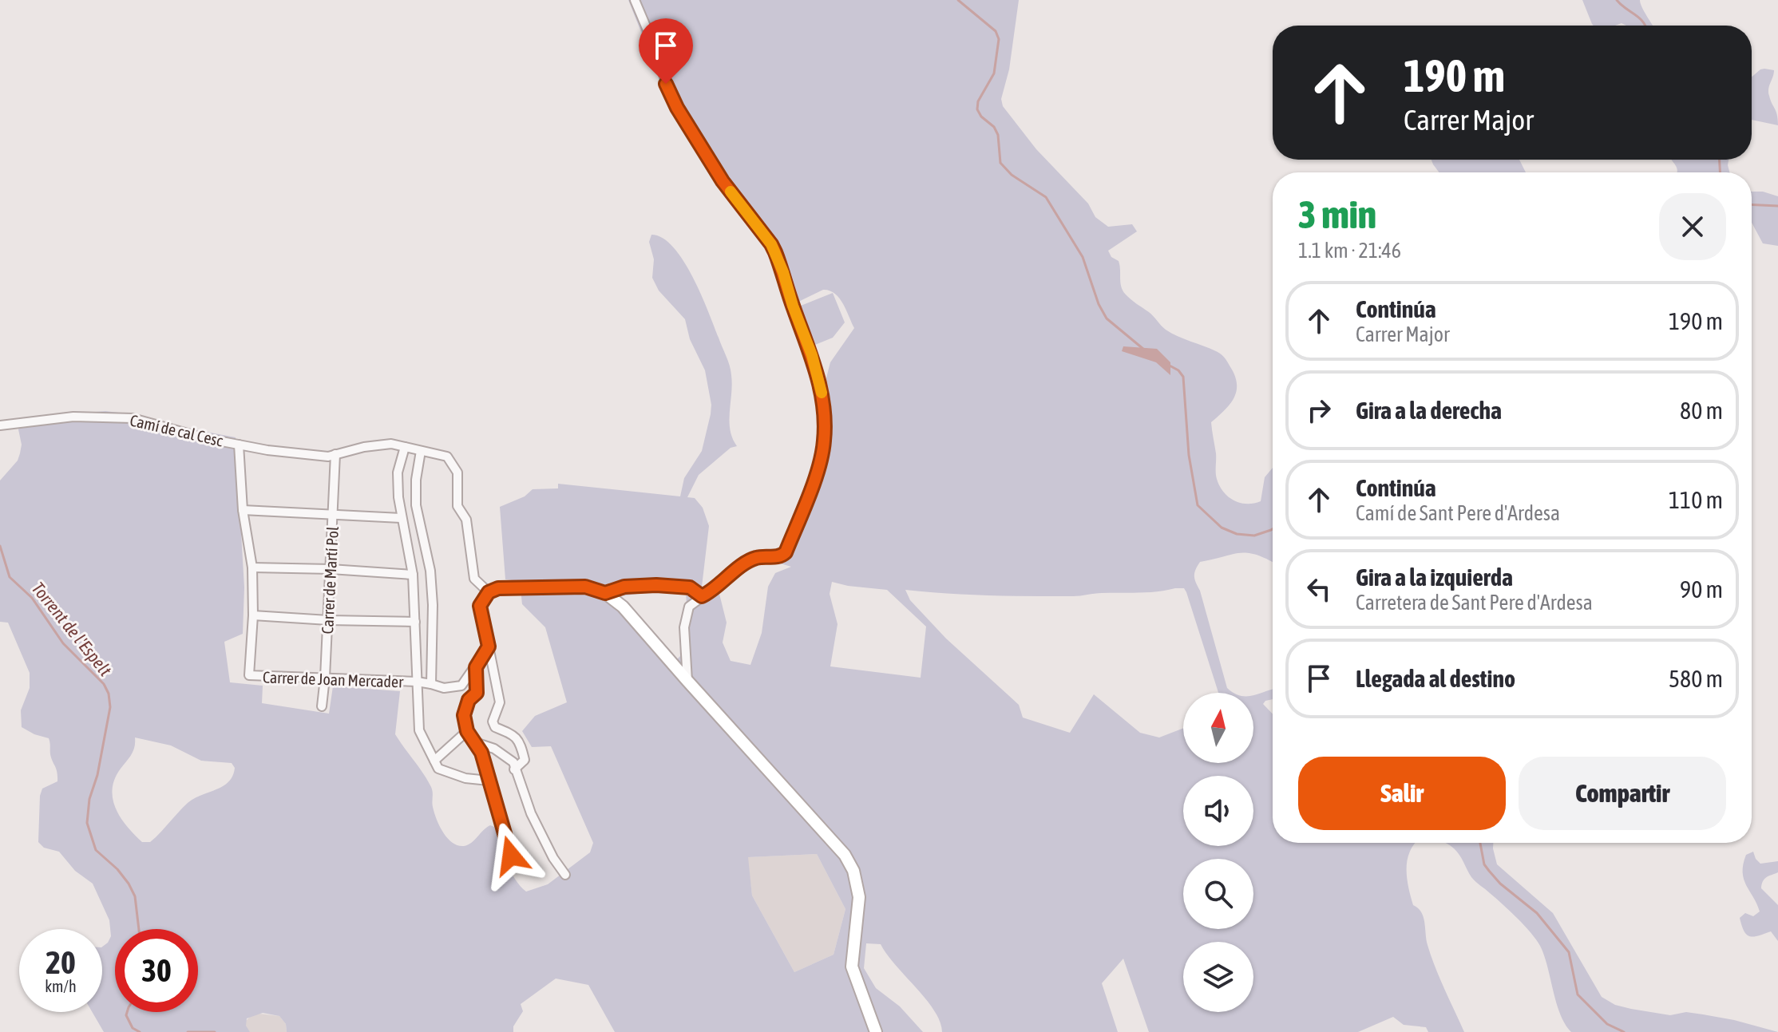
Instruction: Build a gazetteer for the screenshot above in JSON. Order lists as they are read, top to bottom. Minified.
{"streets":{"street":["Camí de cal Cesc","Carrer de Martí Pol","Carrer de Joan Mercader"]},"crossings":[["Camí de cal Cesc","Carrer de Martí Pol"],["Carrer de Martí Pol","Carrer de Joan Mercader"]],"water":["Torrent de l'Espelt"],"north":"top","page":{"turn":["190 m","Carrer Major"],"heading":["3 min","1.1 km · 21:46"],"list":[{"name":"Continúa","note":"Carrer Major","value":"190 m"},{"name":"Gira a la derecha","value":"80 m"},{"name":"Continúa","note":"Camí de Sant Pere d'Ardesa","value":"110 m"},{"name":"Gira a la izquierda","note":"Carretera de Sant Pere d'Ardesa","value":"90 m"},{"name":"Llegada al destino","value":"580 m"}],"buttons":["Salir","Compartir"],"speed":"20 km/h","limit":"30"}}
